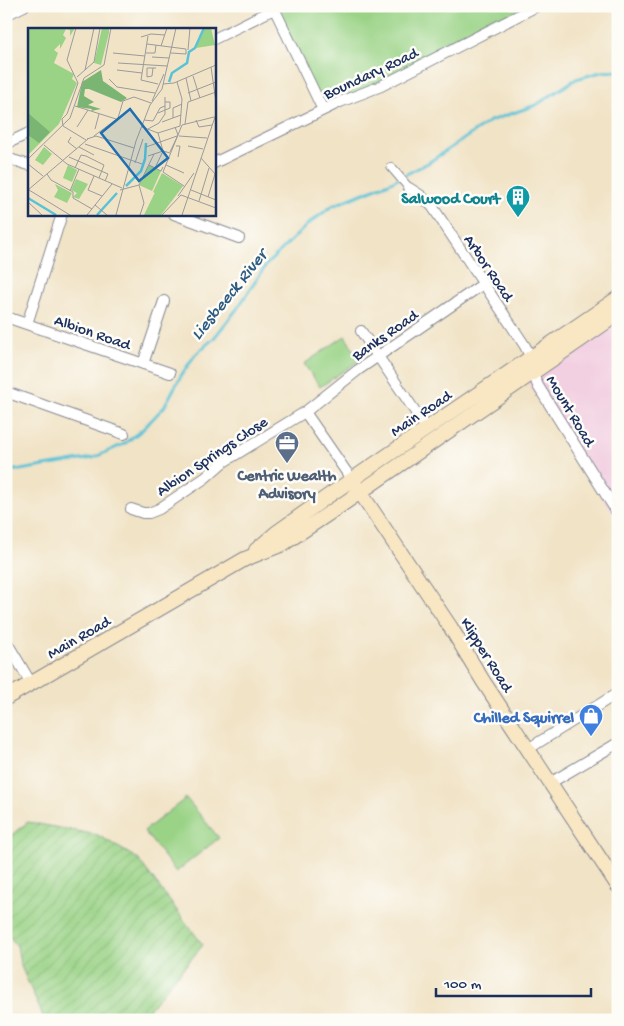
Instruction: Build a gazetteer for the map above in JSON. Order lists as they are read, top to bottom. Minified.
{"streets":{"main road":["Main Road","Klipper Road"],"street":["Boundary Road","Arbor Road","Albion Road","Banks Road","Mount Road","Albion Springs Close"]},"crossings":[["Arbor Road","Banks Road"],["Arbor Road","Mount Road"],["Arbor Road","Main Road"],["Banks Road","Albion Springs Close"],["Mount Road","Main Road"],["Main Road","Klipper Road"]],"water":["Liesbeeck River"],"places":{"building":["Salwood Court"],"office":["Centric Wealth Advisory"],"shop":["Chilled Squirrel"]},"scale_bar":"100 m"}
